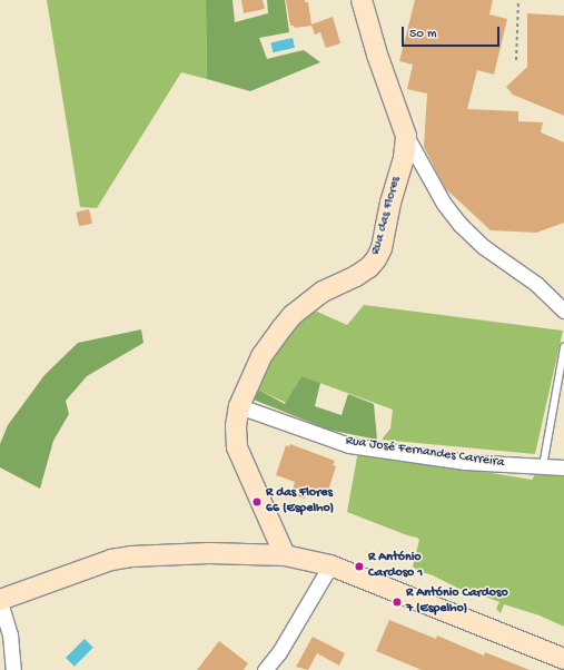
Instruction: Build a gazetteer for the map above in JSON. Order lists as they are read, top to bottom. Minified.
{"streets":{"main road":["Rua das Flores"],"street":["Rua José Fernandes Carreira"]},"crossings":[["Rua das Flores","Rua José Fernandes Carreira"]],"places":["R das Flores 66 (Espelho)","R António Cardoso 1","R António Cardoso 7 (Espelho)"],"scale_bar":"50 m"}
